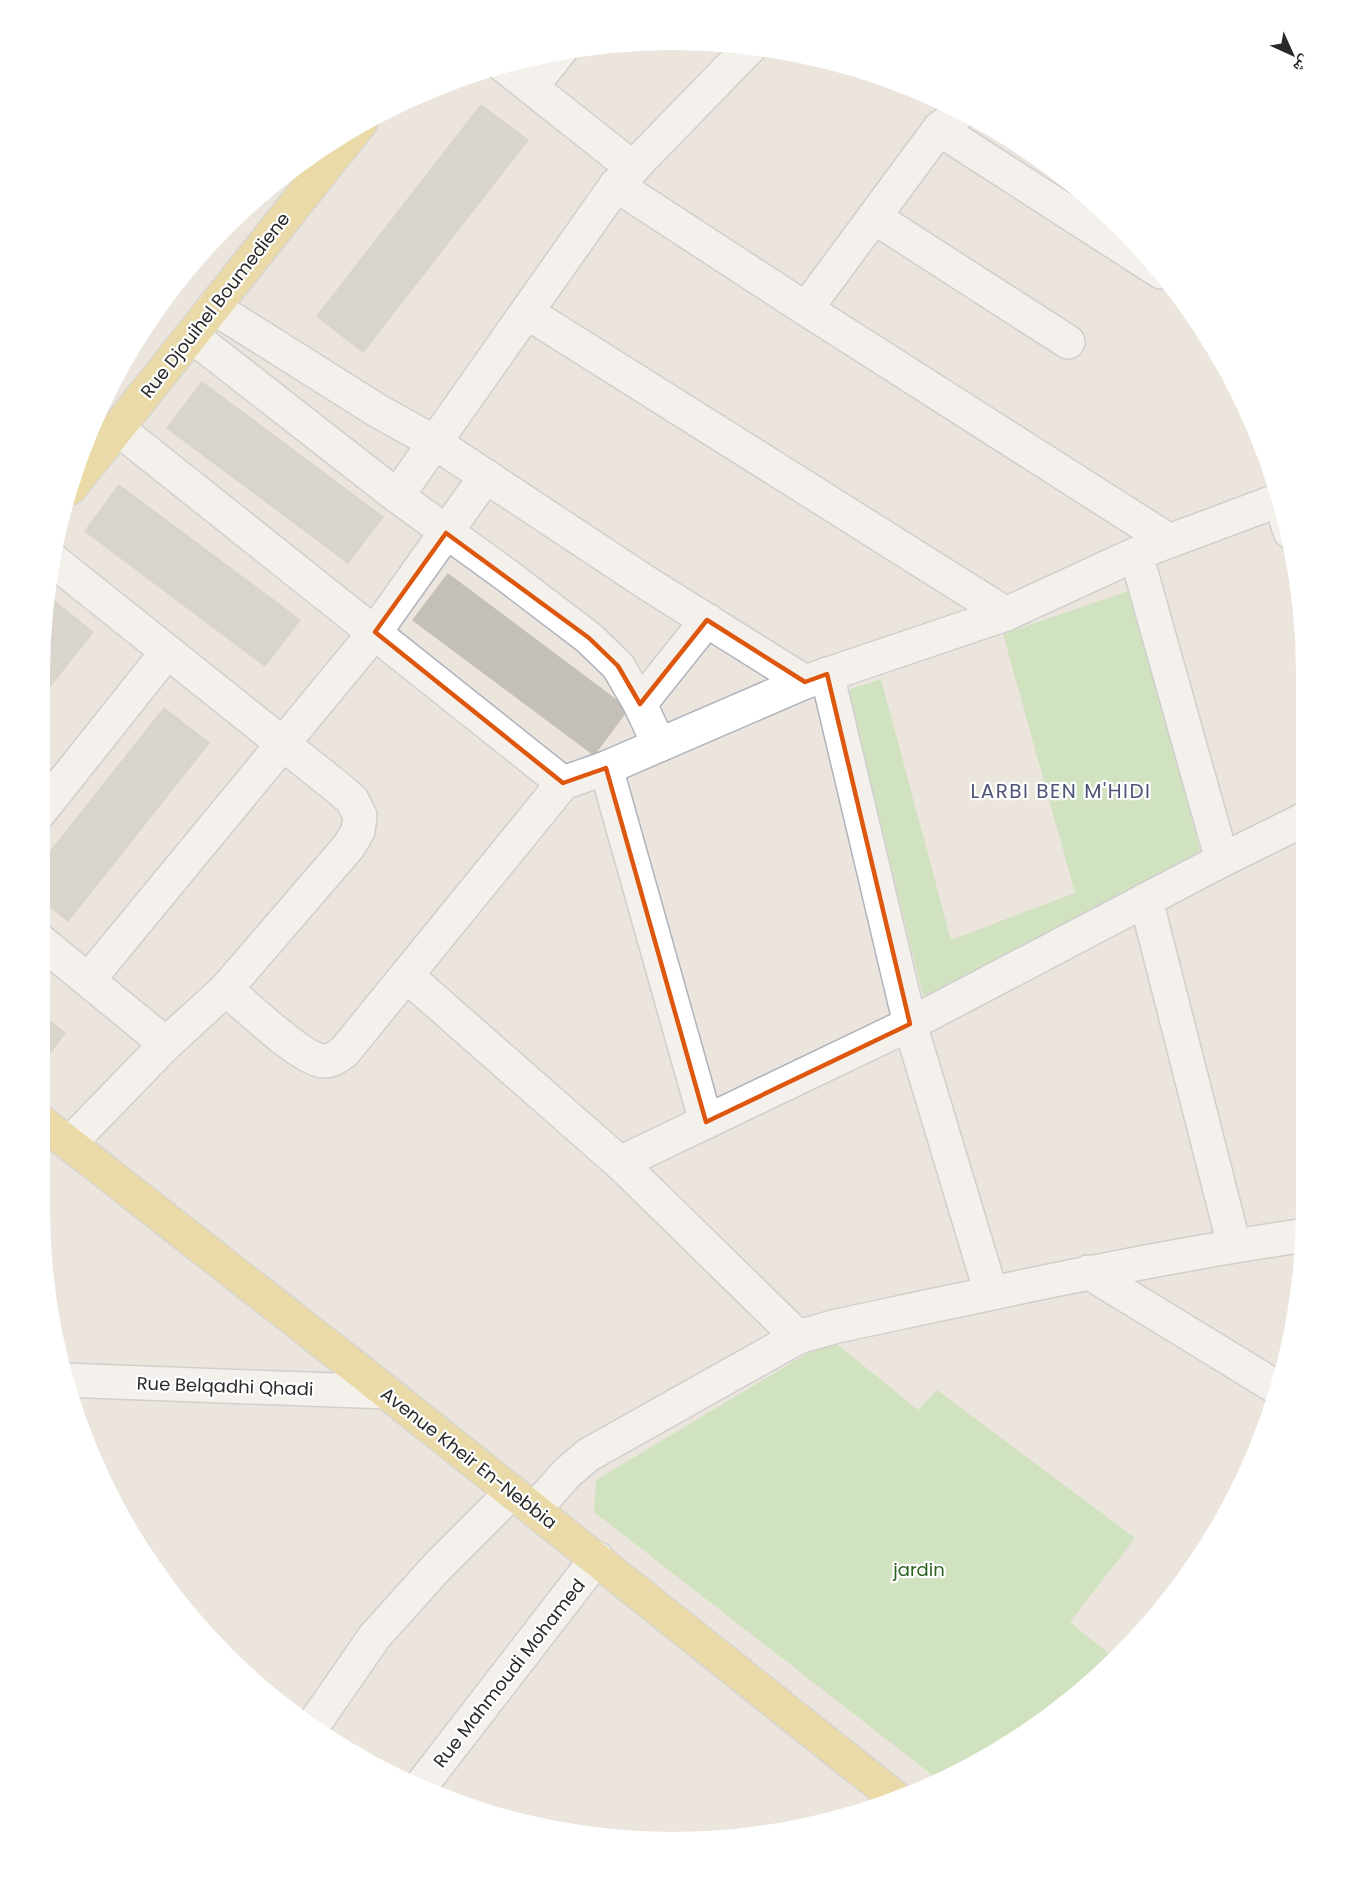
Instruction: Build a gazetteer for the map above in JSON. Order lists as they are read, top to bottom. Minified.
{"streets":{"main road":["Rue Djouihel Boumediene","Avenue Kheir En-Nebbia"],"street":["Rue Belqadhi Qhadi","Rue Mahmoudi Mohamed"]},"crossings":[["Rue Belqadhi Qhadi","Avenue Kheir En-Nebbia"],["Avenue Kheir En-Nebbia","Rue Mahmoudi Mohamed"]],"districts":["LARBI BEN M'HIDI"],"parks":["jardin"],"north":"bottom right"}
